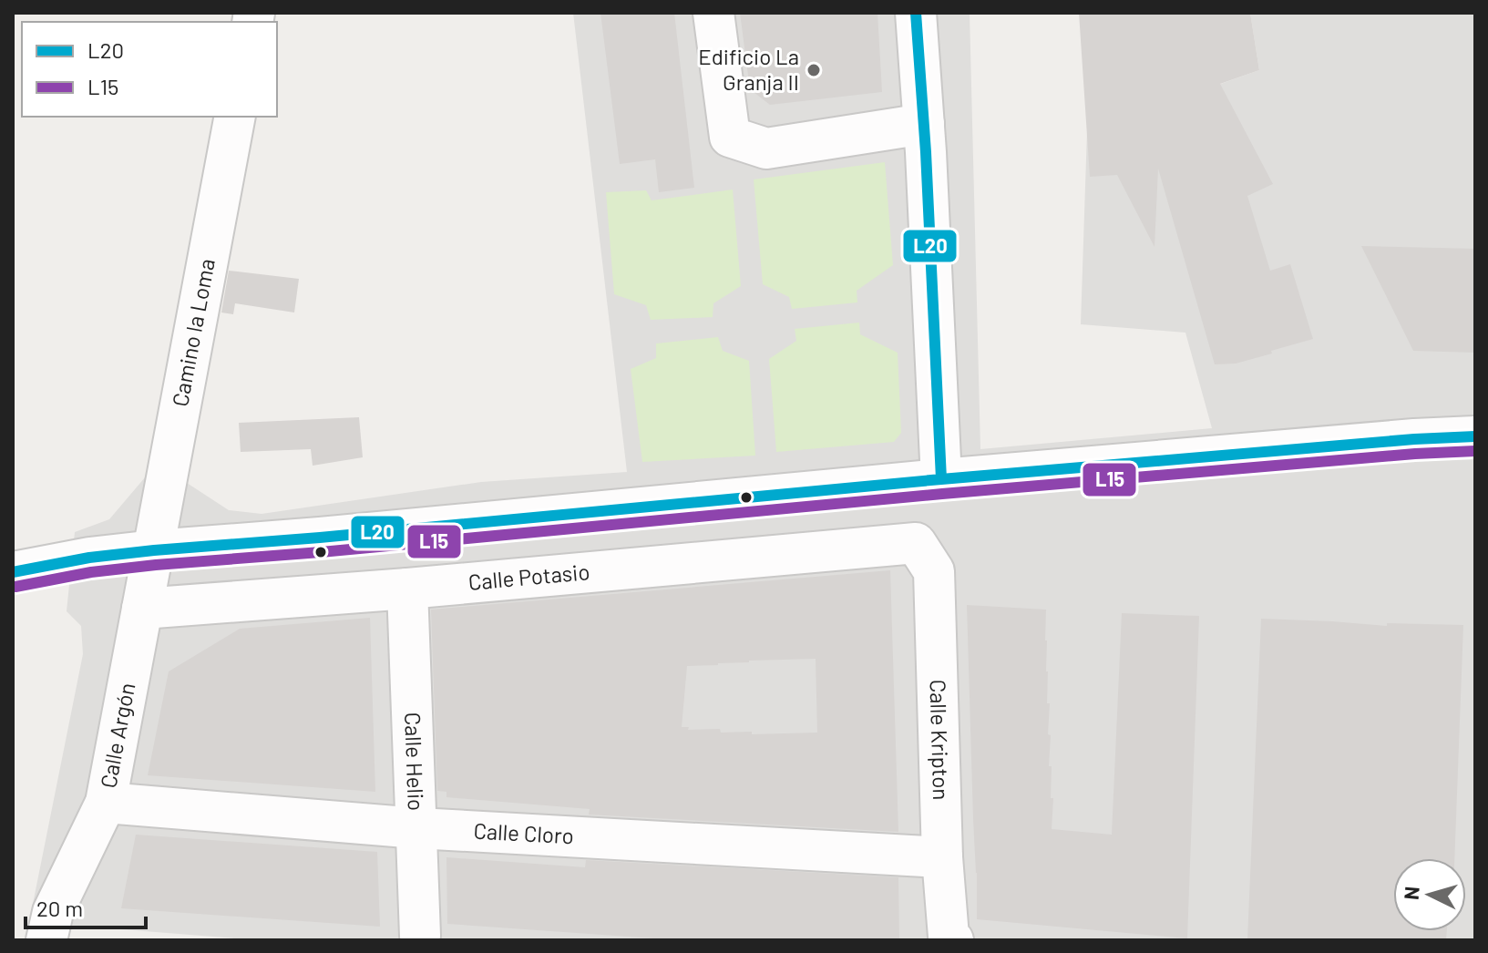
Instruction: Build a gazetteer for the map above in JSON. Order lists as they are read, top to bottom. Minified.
{"streets":{"street":["Camino la Loma","Calle Potasio","Calle Argón","Calle Kripton","Calle Helio","Calle Cloro"]},"crossings":[["Camino la Loma","Calle Argón"],["Calle Potasio","Calle Argón"],["Calle Potasio","Calle Kripton"],["Calle Potasio","Calle Helio"],["Calle Argón","Calle Cloro"],["Calle Kripton","Calle Cloro"],["Calle Helio","Calle Cloro"]],"places":["Edificio La Granja II"],"lines":["transit line L20","transit line L15"],"legend":["L20","L15"],"scale_bar":"20 m","north":"left"}
